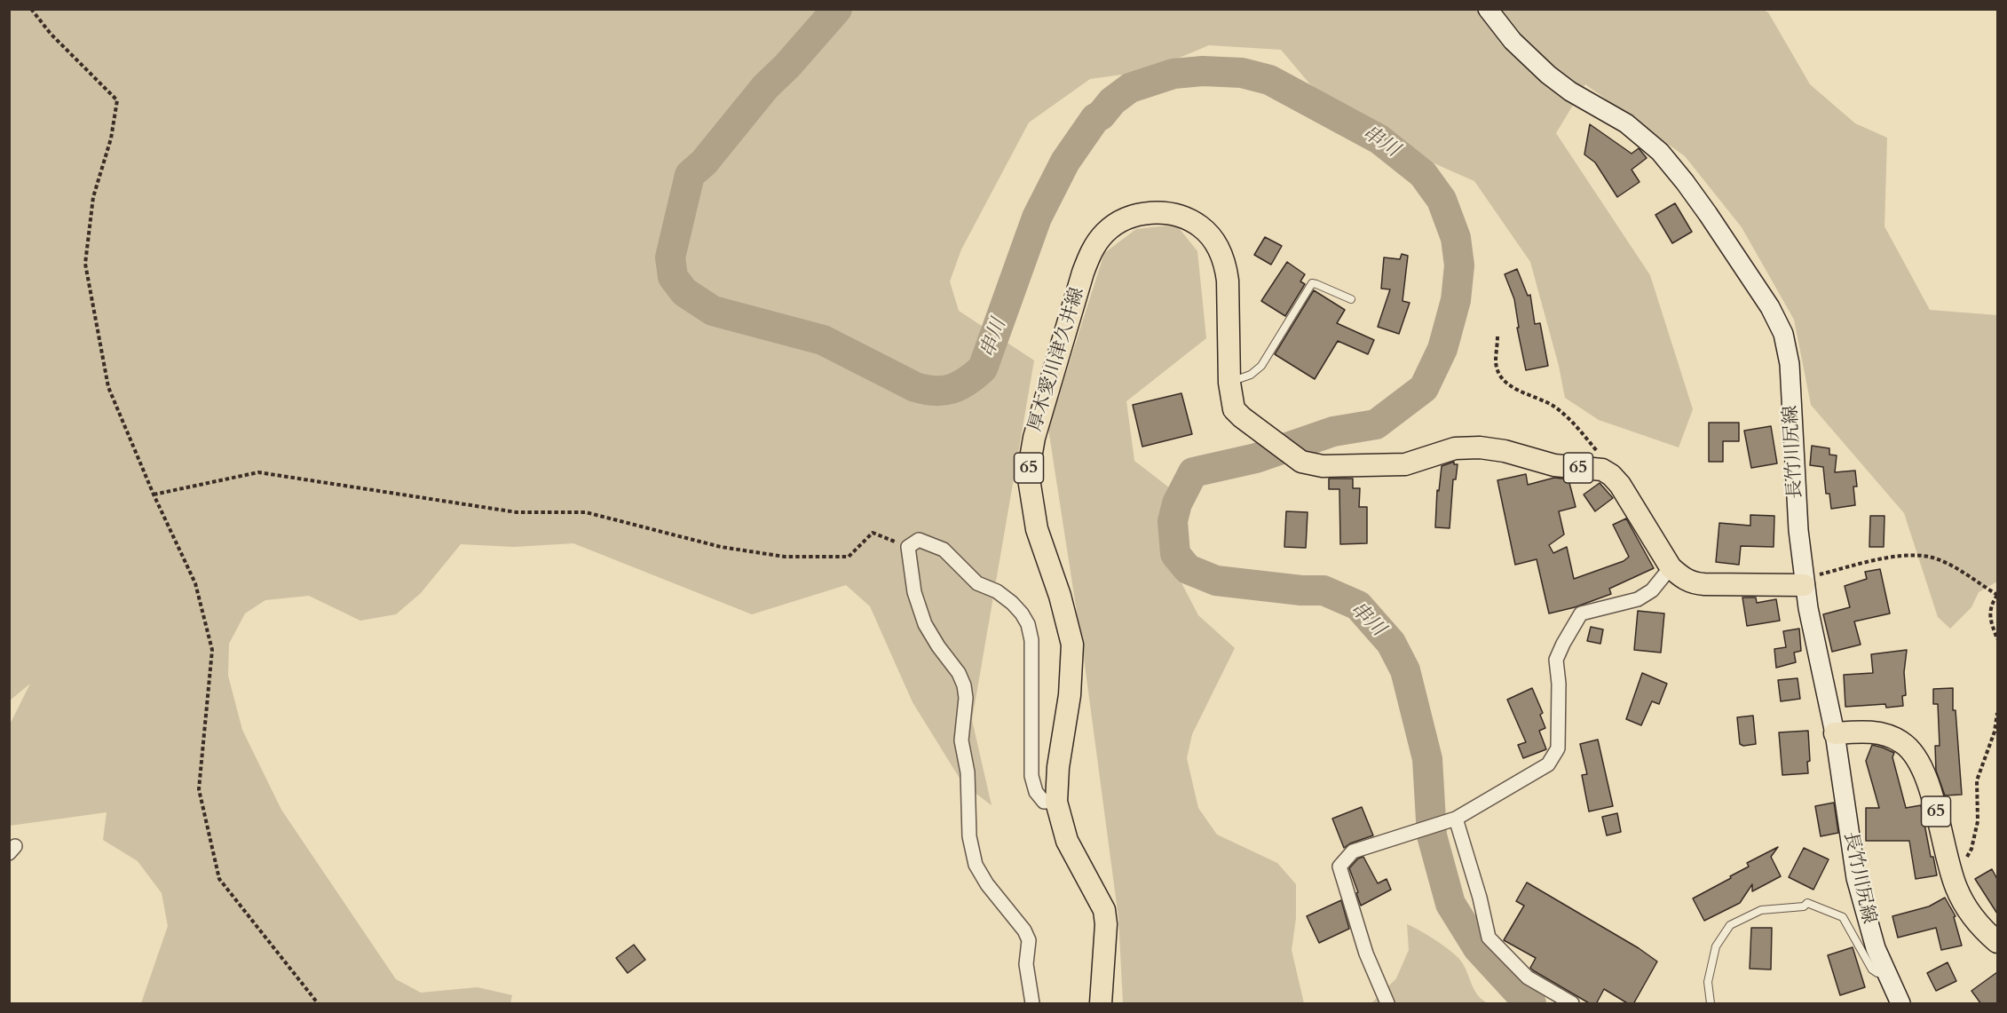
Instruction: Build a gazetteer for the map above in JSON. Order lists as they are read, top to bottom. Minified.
{"streets":{"main road":["厚木愛川津久井線","長竹川尻線","65"]},"crossings":[["厚木愛川津久井線","65"],["長竹川尻線","65"]],"water":["串川"]}
